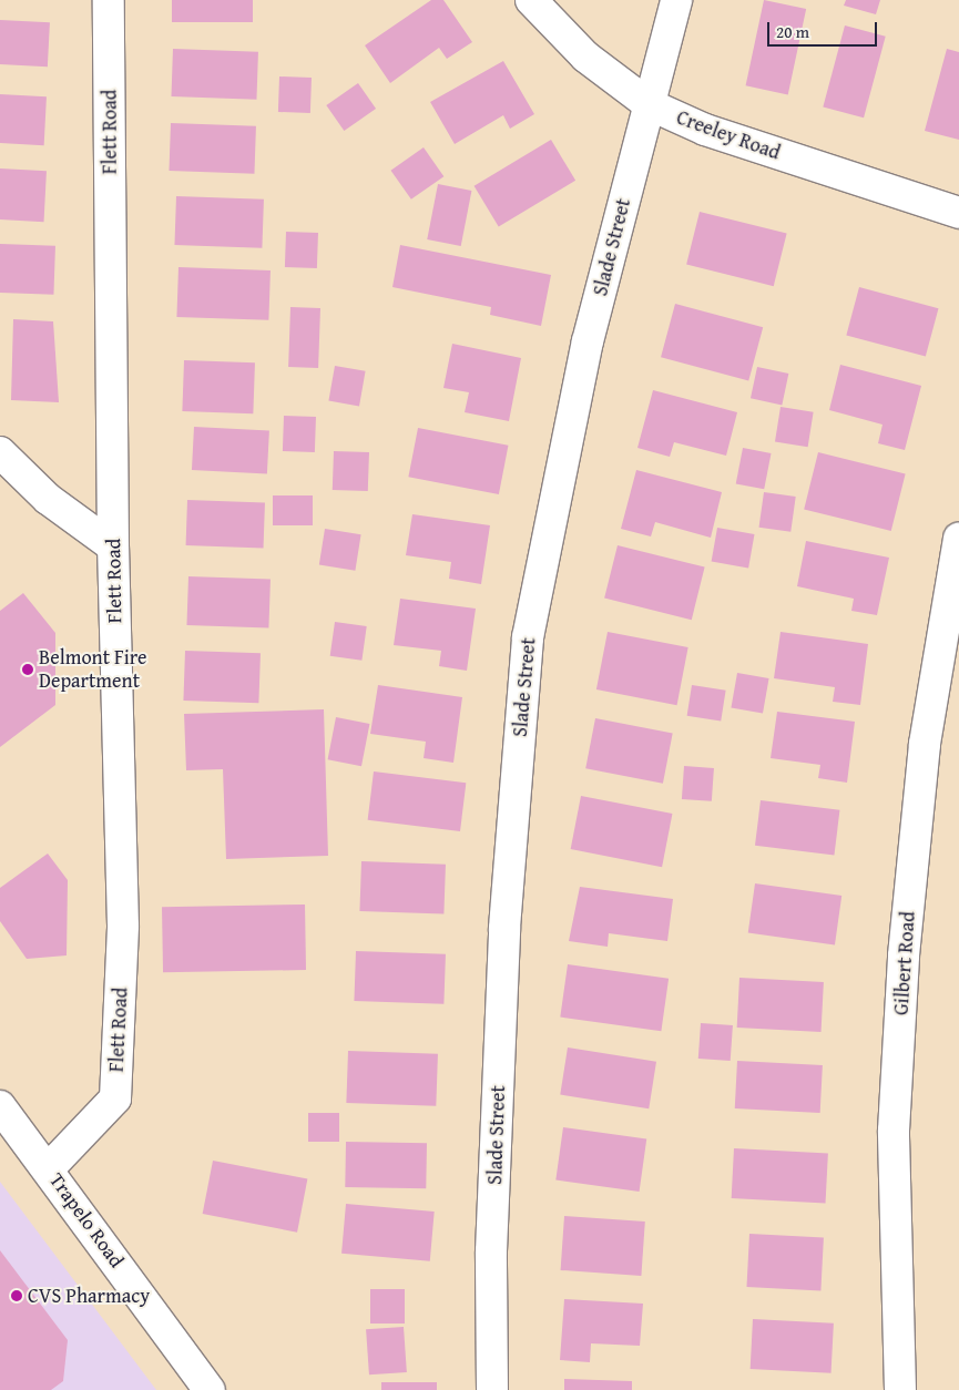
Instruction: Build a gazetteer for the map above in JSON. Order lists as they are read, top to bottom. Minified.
{"streets":{"street":["Flett Road","Creeley Road","Slade Street","Gilbert Road","Trapelo Road"]},"crossings":[["Flett Road","Trapelo Road"],["Creeley Road","Slade Street"]],"places":["Belmont Fire Department","CVS Pharmacy"],"scale_bar":"20 m"}
